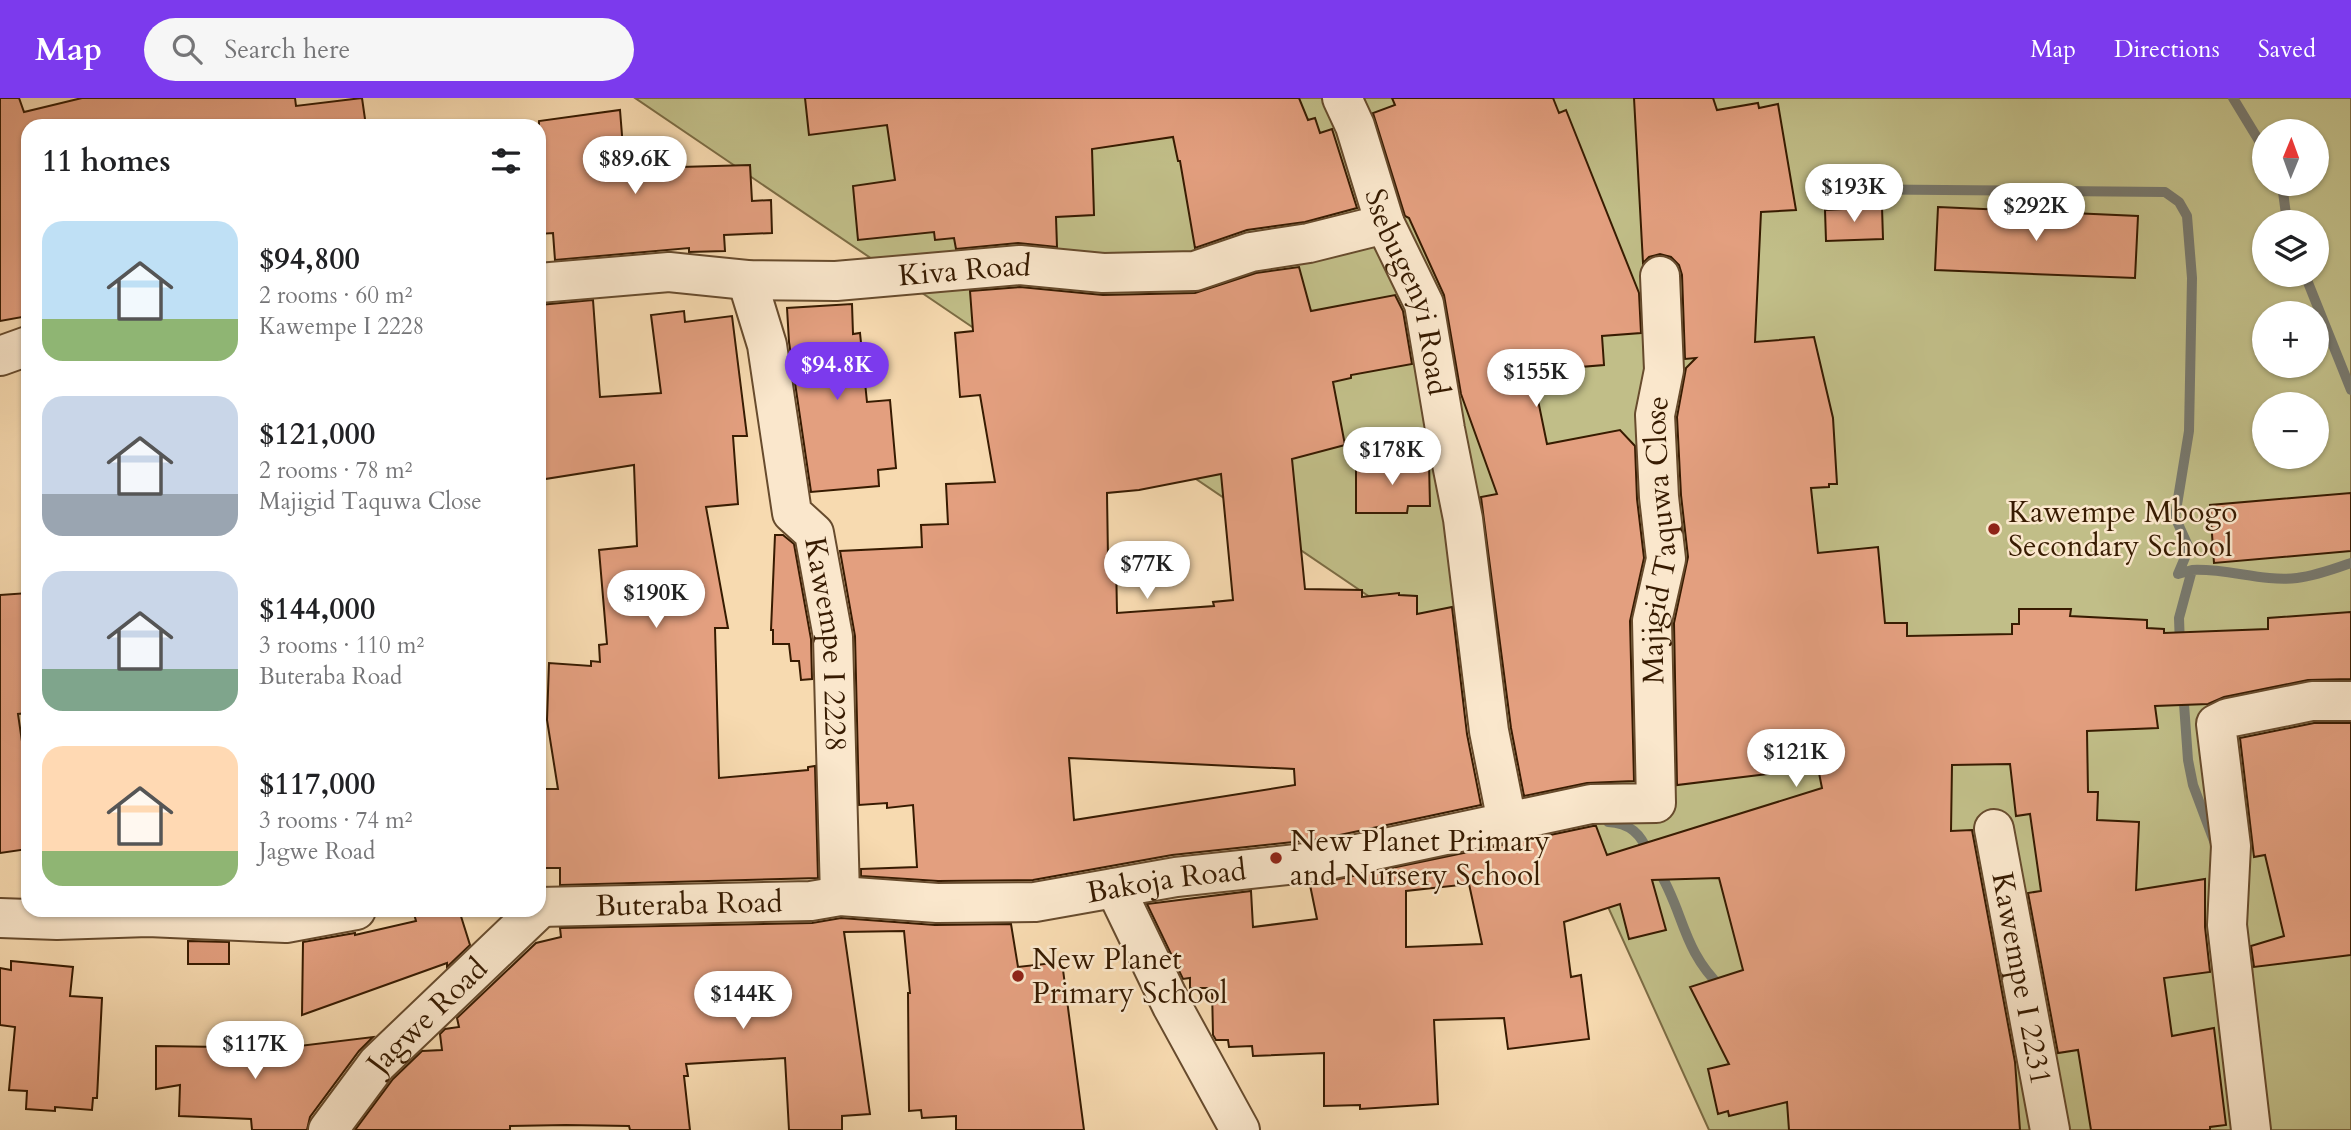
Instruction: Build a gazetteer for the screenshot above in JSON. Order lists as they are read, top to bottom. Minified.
{"streets":{"street":["Kiva Road","Ssebugenyi Road","Majigid Taquwa Close","Kawempe I 2228","Bakoja Road","Buteraba Road","Kawempe I 2231","Jagwe Road"]},"crossings":[["Kiva Road","Ssebugenyi Road"],["Kiva Road","Kawempe I 2228"],["Ssebugenyi Road","Bakoja Road"],["Majigid Taquwa Close","Bakoja Road"],["Kawempe I 2228","Bakoja Road"],["Kawempe I 2228","Buteraba Road"],["Bakoja Road","Buteraba Road"]],"places":["Kawempe Mbogo Secondary School","New Planet Primary and Nursery School","New Planet Primary School"],"north":"top","page":{"header":"Map","search":"Search here","nav":["Map","Directions","Saved"],"map_buttons":["+","−"],"heading":"11 homes","price":["$89.6K","$193K","$292K","$94.8K","$155K","$178K","$77K","$190K","$121K","$144K","$117K"],"list":[{"name":"$94,800","note":"2 rooms · 60 m² · Kawempe I 2228"},{"name":"$121,000","note":"2 rooms · 78 m² · Majigid Taquwa Close"},{"name":"$144,000","note":"3 rooms · 110 m² · Buteraba Road"},{"name":"$117,000","note":"3 rooms · 74 m² · Jagwe Road"}]}}
